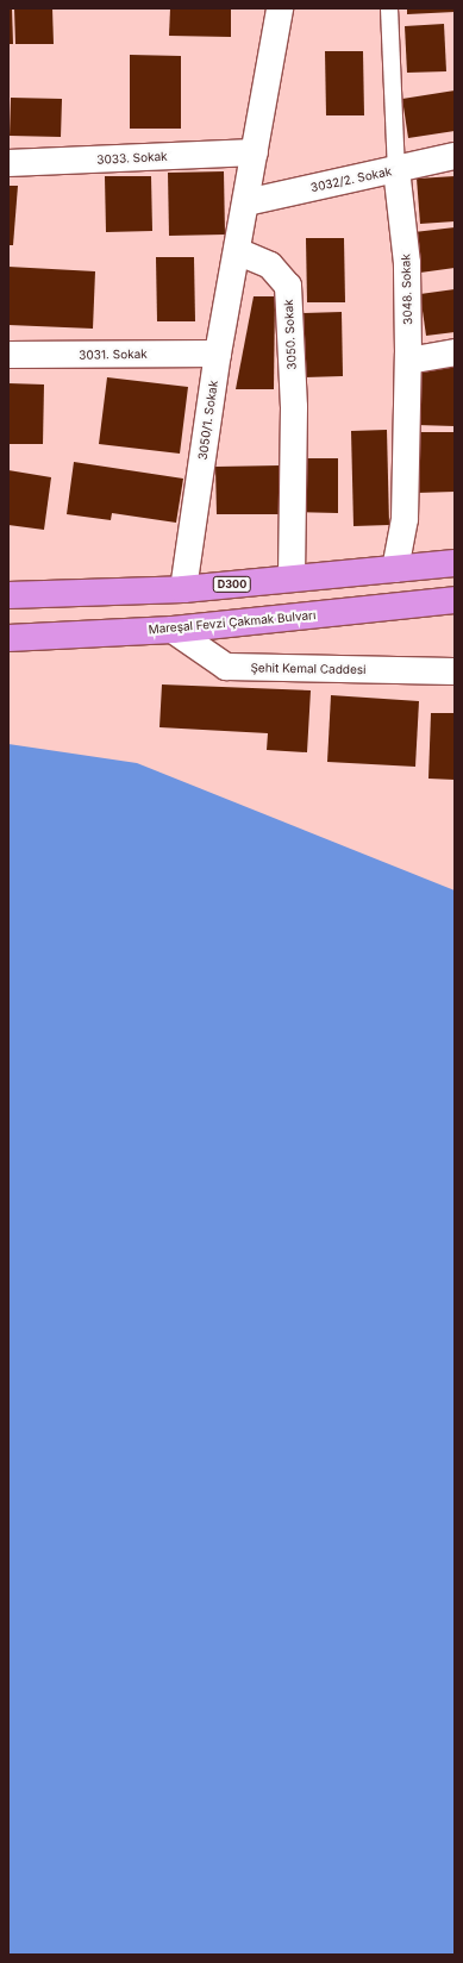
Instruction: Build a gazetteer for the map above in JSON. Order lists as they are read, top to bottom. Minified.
{"streets":{"highway":["D300","Mareşal Fevzi Çakmak Bulvarı"],"street":["3033. Sokak","3032/2. Sokak","3048. Sokak","3050. Sokak","3031. Sokak","3050/1. Sokak","Şehit Kemal Caddesi"]},"crossings":[["3032/2. Sokak","3048. Sokak"],["3048. Sokak","D300"],["3050. Sokak","3050/1. Sokak"],["3050. Sokak","D300"],["3031. Sokak","3050/1. Sokak"],["3050/1. Sokak","D300"],["Mareşal Fevzi Çakmak Bulvarı","Şehit Kemal Caddesi"]]}
